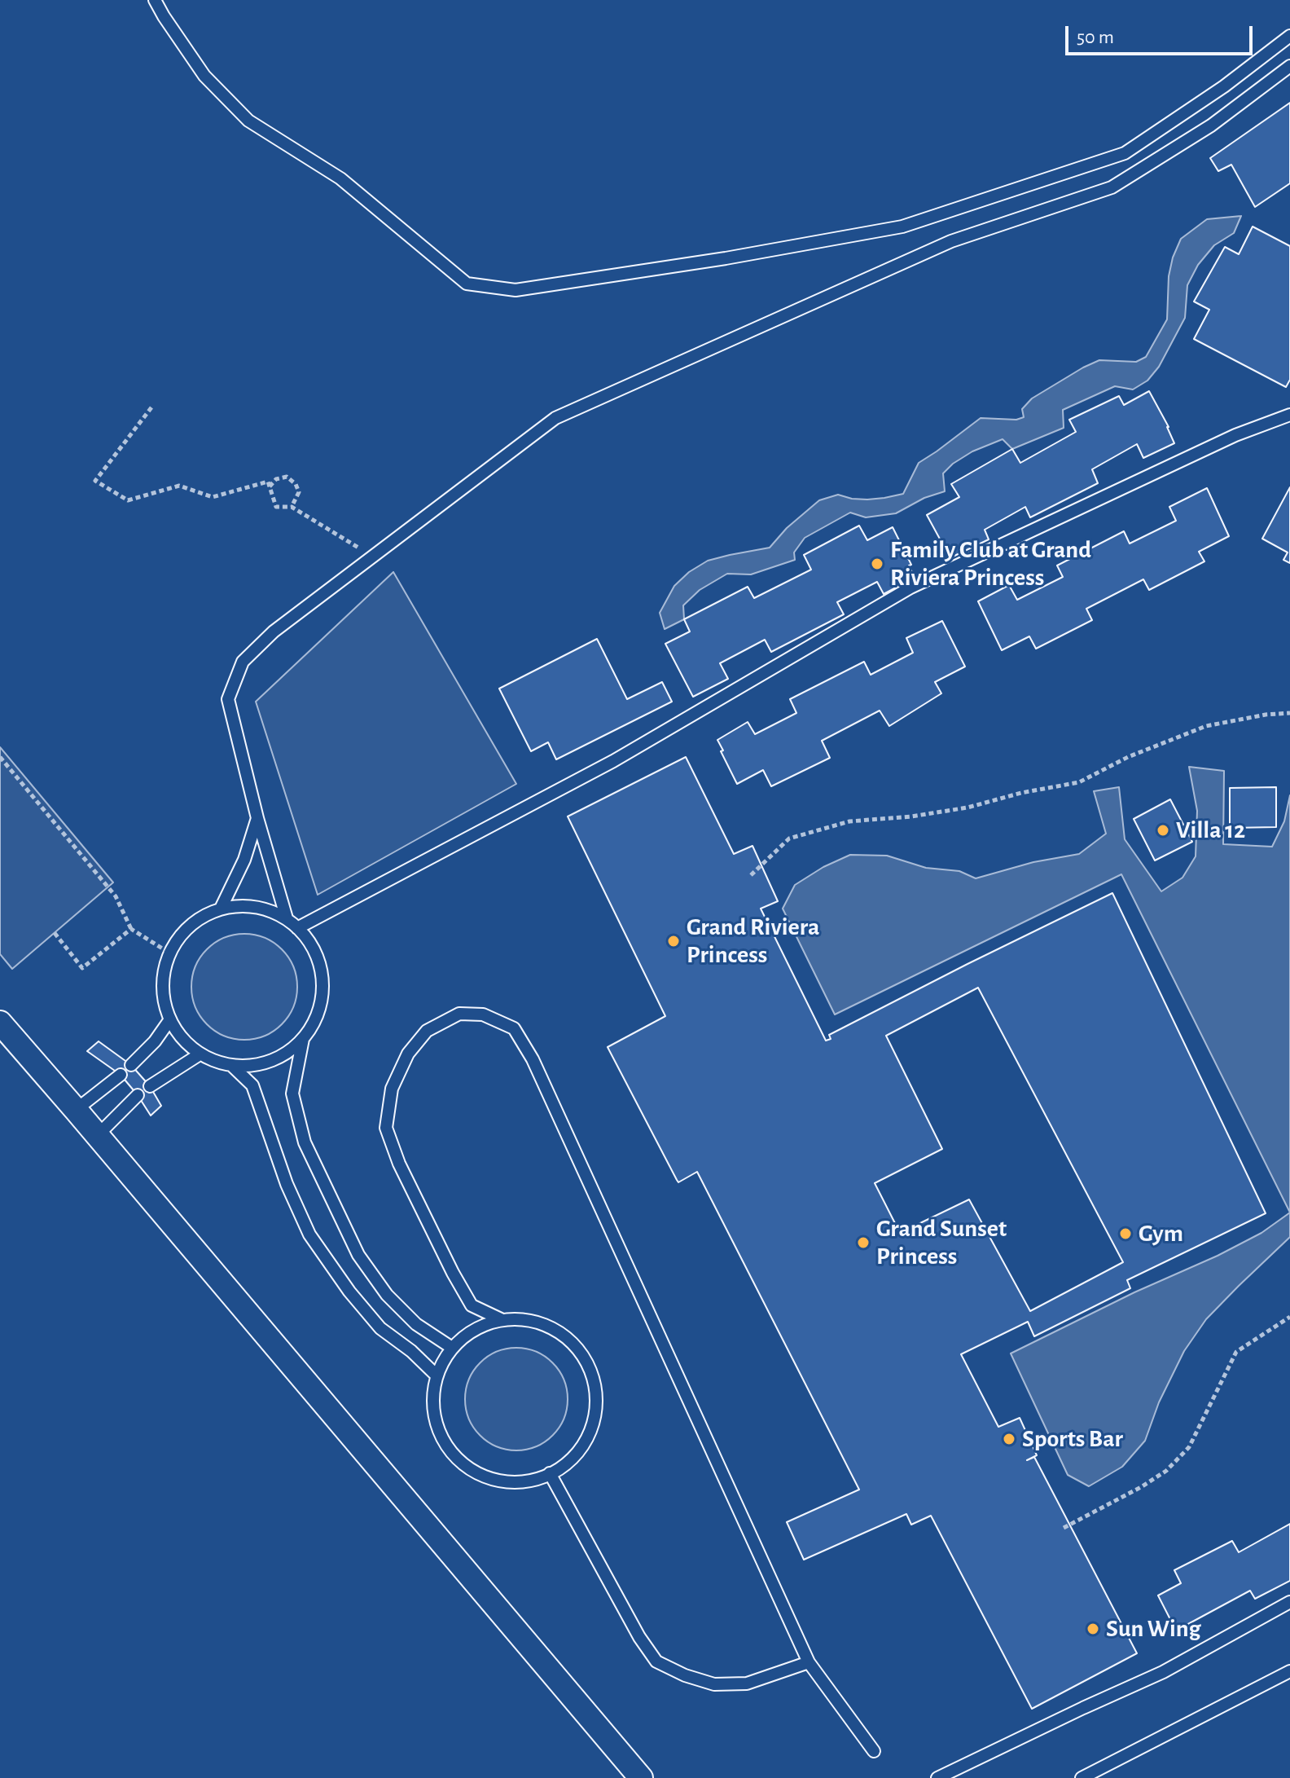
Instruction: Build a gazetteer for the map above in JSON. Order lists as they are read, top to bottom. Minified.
{"places":["Family Club at Grand Riviera Princess","Villa 12","Grand Riviera Princess","Gym","Grand Sunset Princess","Sports Bar","Sun Wing"],"scale_bar":"50 m"}
